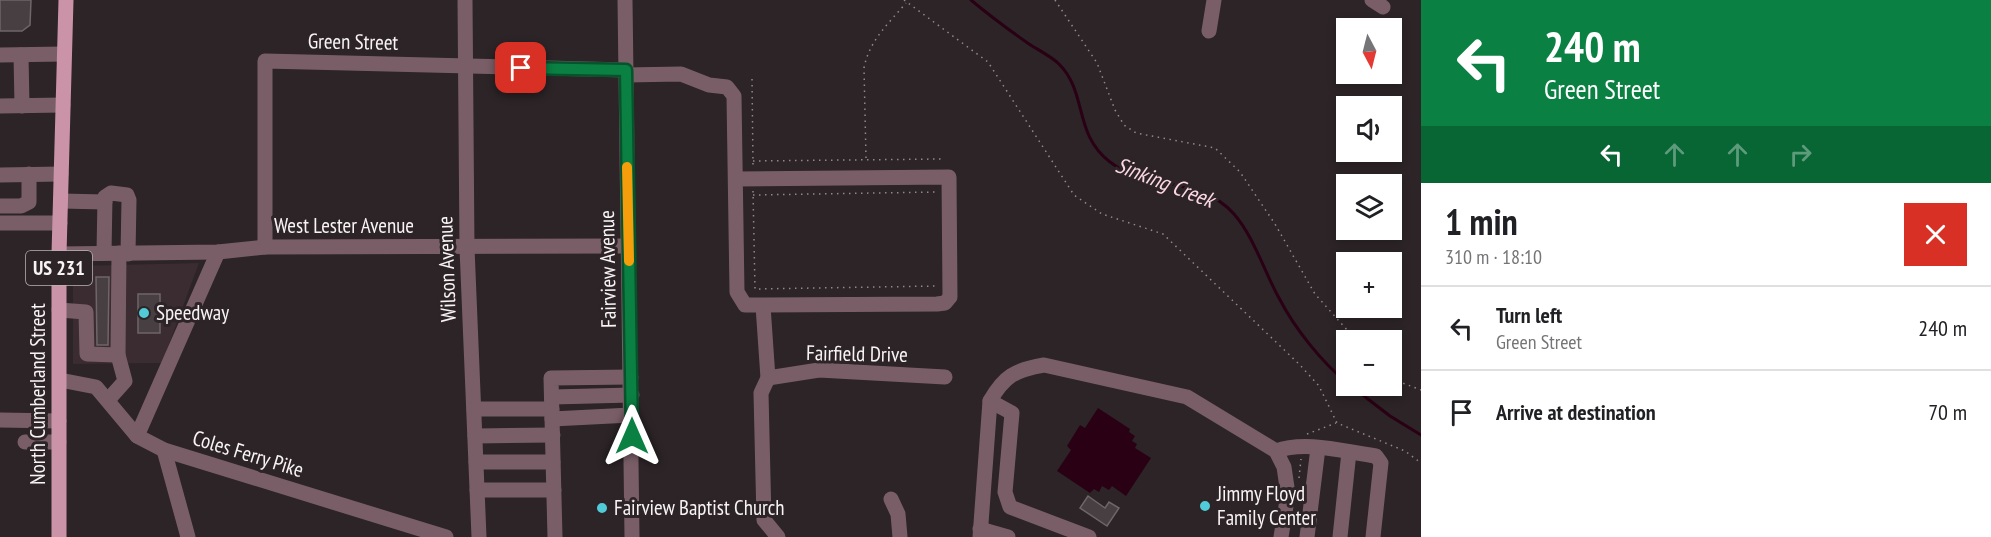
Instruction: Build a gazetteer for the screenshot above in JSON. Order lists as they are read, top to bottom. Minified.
{"streets":{"main road":["US 231","North Cumberland Street"],"street":["Green Street","West Lester Avenue","Wilson Avenue","Fairview Avenue","Fairfield Drive","Coles Ferry Pike"]},"crossings":[["Green Street","West Lester Avenue"],["Green Street","Wilson Avenue"],["Green Street","Fairview Avenue"],["West Lester Avenue","Wilson Avenue"],["West Lester Avenue","Fairview Avenue"],["West Lester Avenue","North Cumberland Street"],["North Cumberland Street","Coles Ferry Pike"]],"water":["Sinking Creek"],"places":["Speedway","Jimmy Floyd Family Center","Fairview Baptist Church"],"north":"bottom","page":{"turn":["240 m","Green Street"],"map_buttons":["+","−"],"heading":["1 min","310 m · 18:10"],"list":[{"name":"Turn left","note":"Green Street","value":"240 m"},{"name":"Arrive at destination","value":"70 m"}]}}
